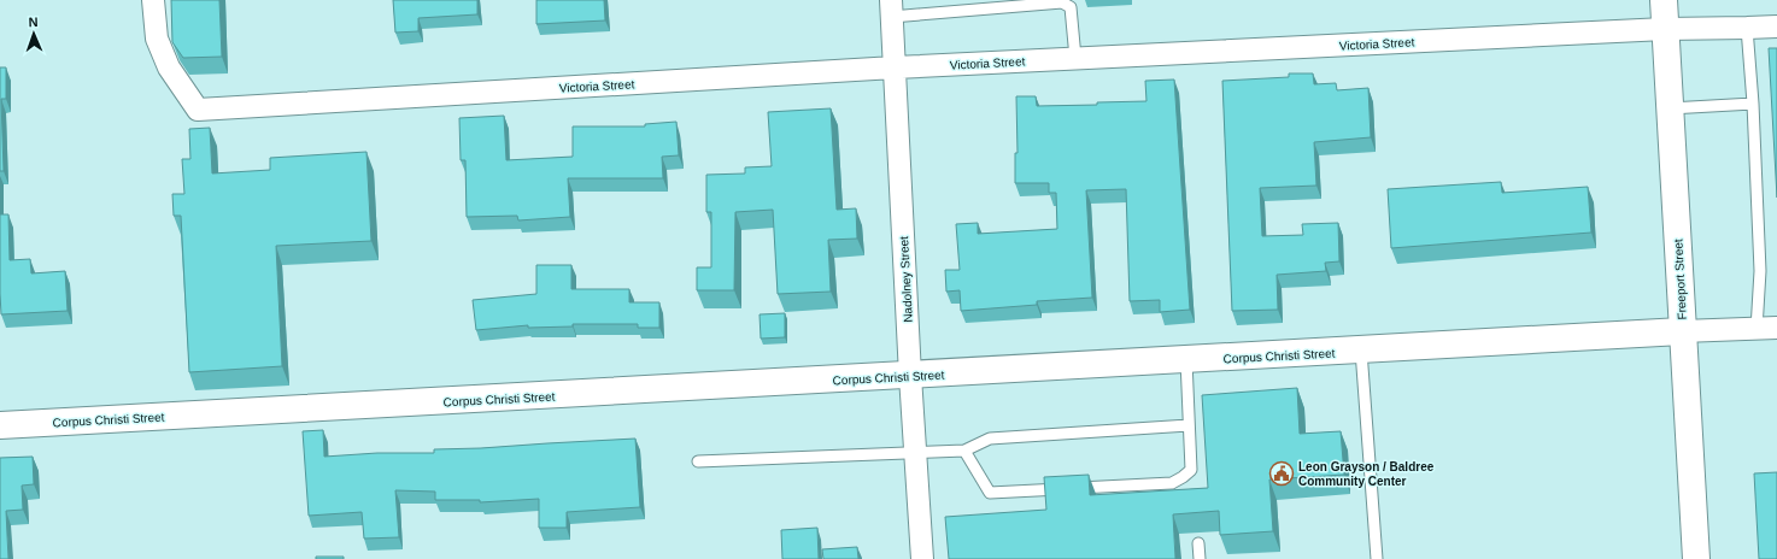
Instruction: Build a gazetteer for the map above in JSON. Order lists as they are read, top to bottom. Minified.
{"streets":{"street":["Victoria Street","Nadolney Street","Freeport Street","Corpus Christi Street"]},"crossings":[["Victoria Street","Nadolney Street"],["Victoria Street","Freeport Street"],["Nadolney Street","Corpus Christi Street"],["Freeport Street","Corpus Christi Street"]],"places":{"public building":["Leon Grayson / Baldree Community Center"]},"north":"top"}
